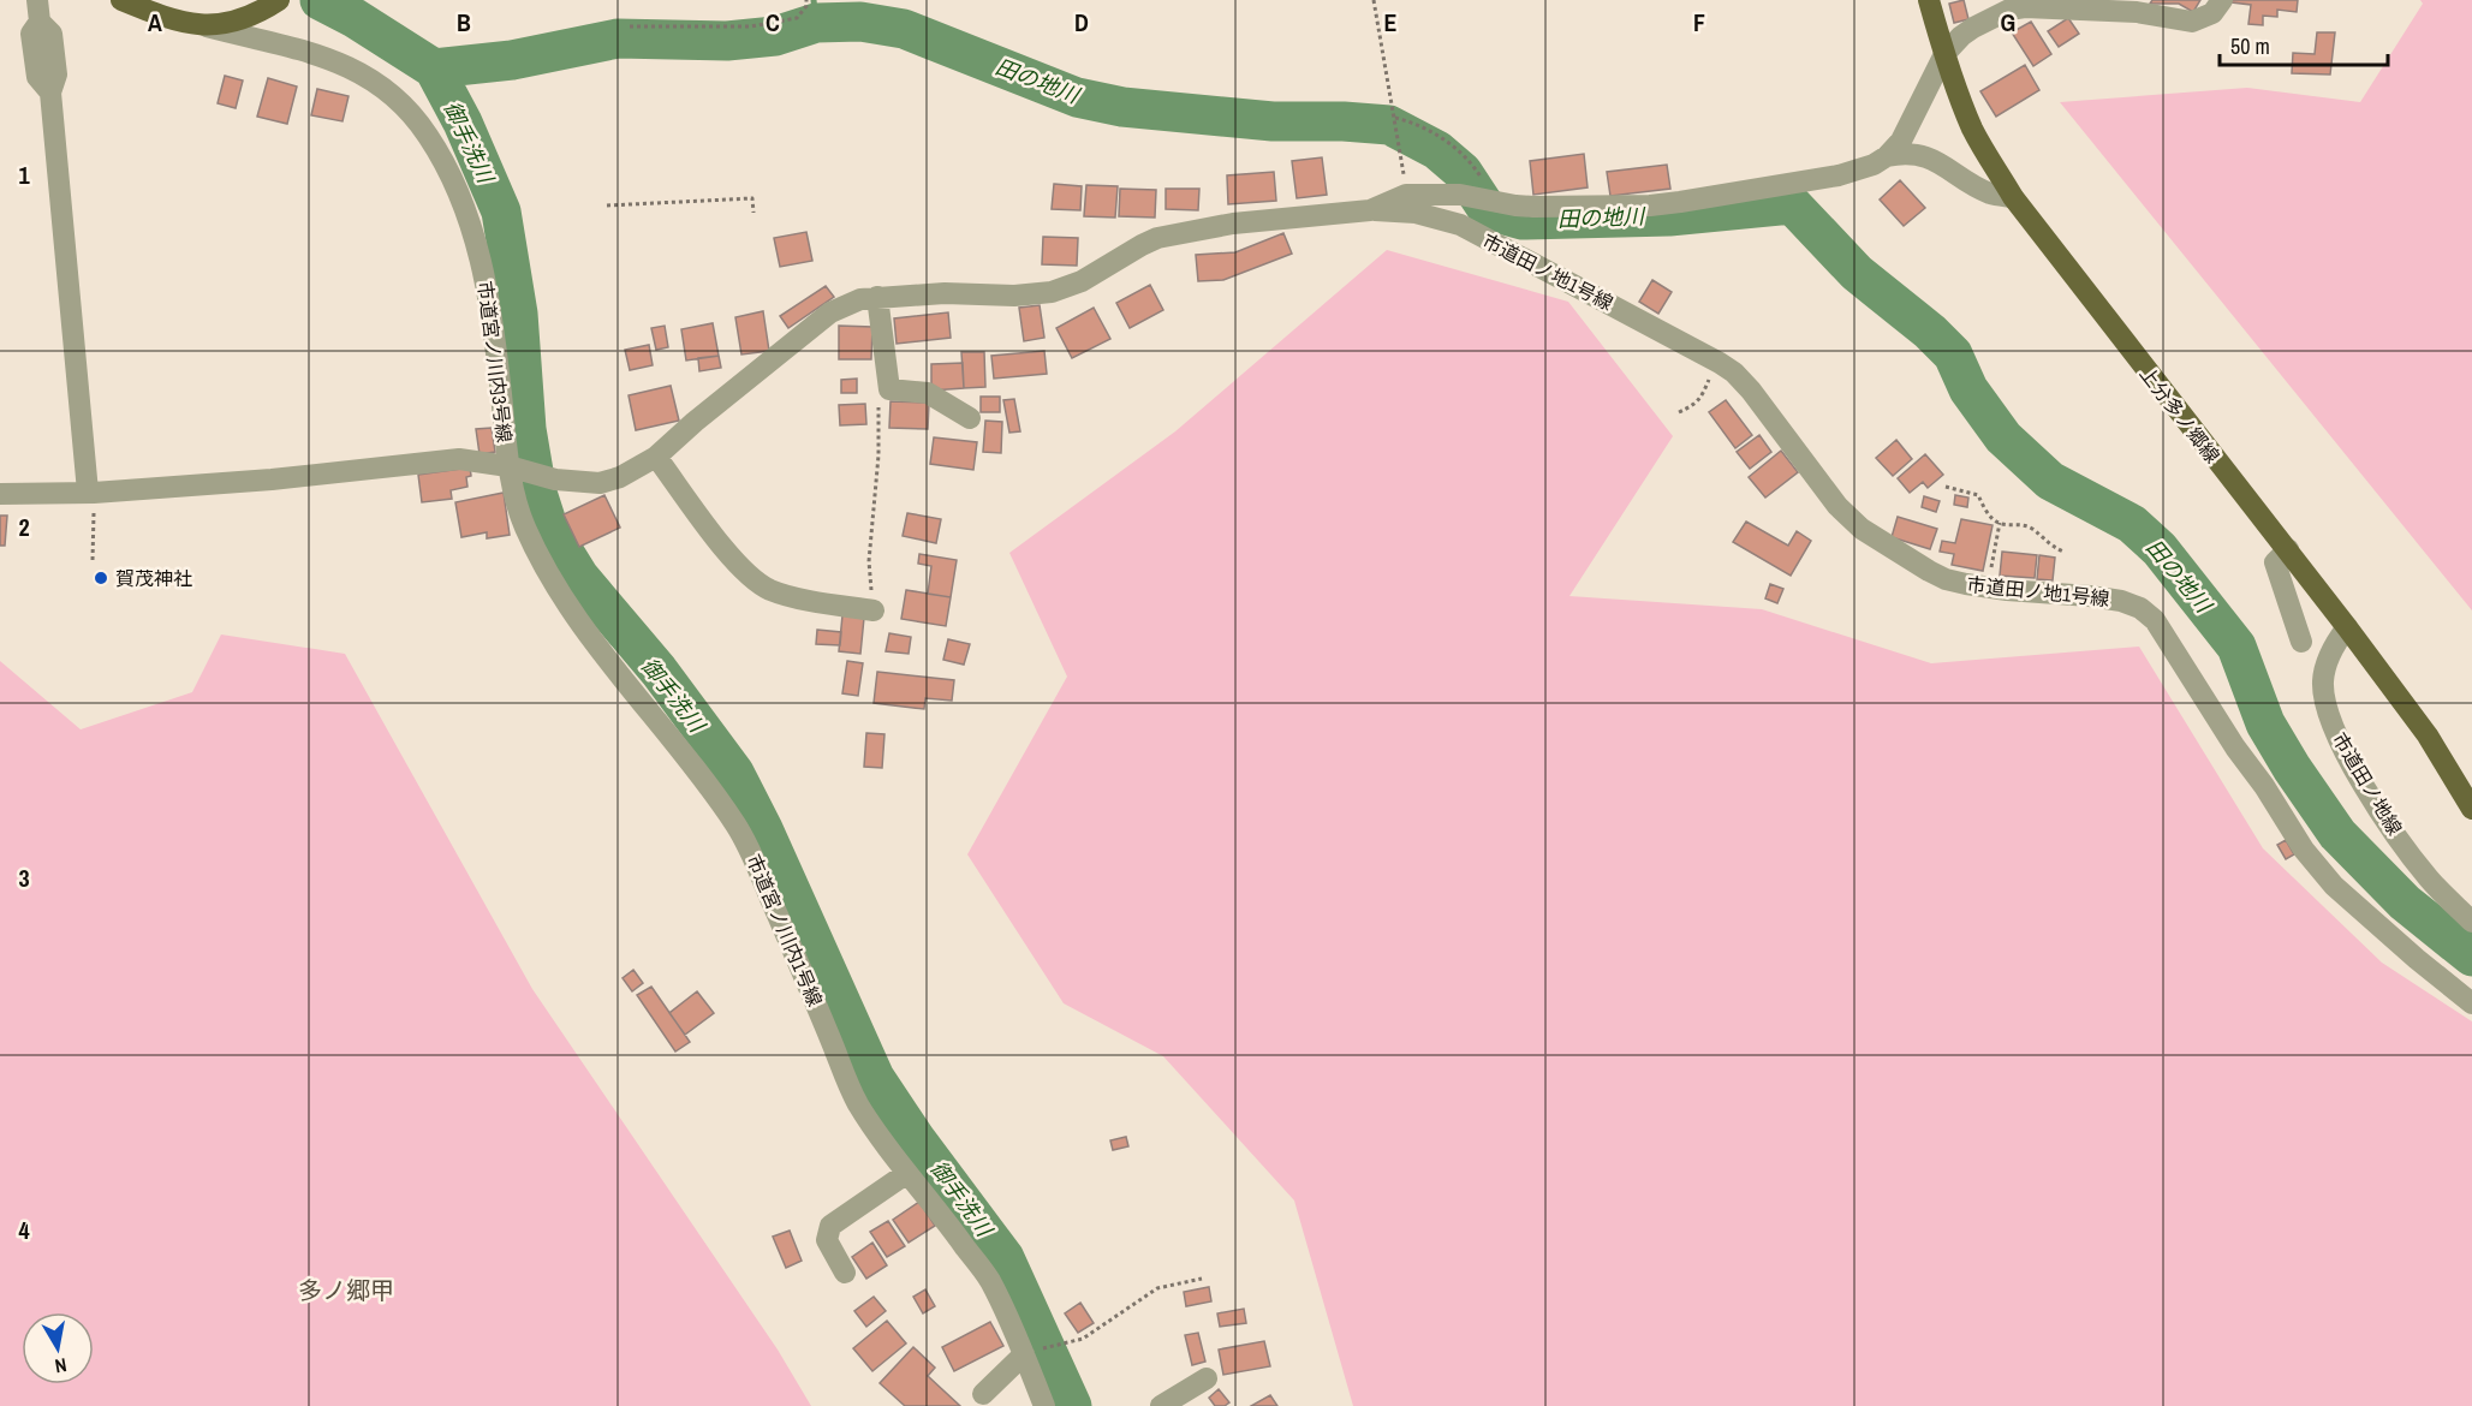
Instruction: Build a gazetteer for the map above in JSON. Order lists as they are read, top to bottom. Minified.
{"streets":{"main road":["上分多ノ郷線"],"street":["市道田ノ地1号線","市道宮ノ川内3号線","市道田ノ地線","市道宮ノ川内1号線"]},"crossings":[["市道宮ノ川内3号線","市道宮ノ川内1号線"],["上分多ノ郷線","市道田ノ地線"]],"districts":["多ノ郷甲"],"water":["田の地川","御手洗川"],"places":["賀茂神社"],"scale_bar":"50 m","north":"bottom","grid":{"columns":["A","B","C","D","E","F","G"],"rows":["1","2","3","4"]}}
